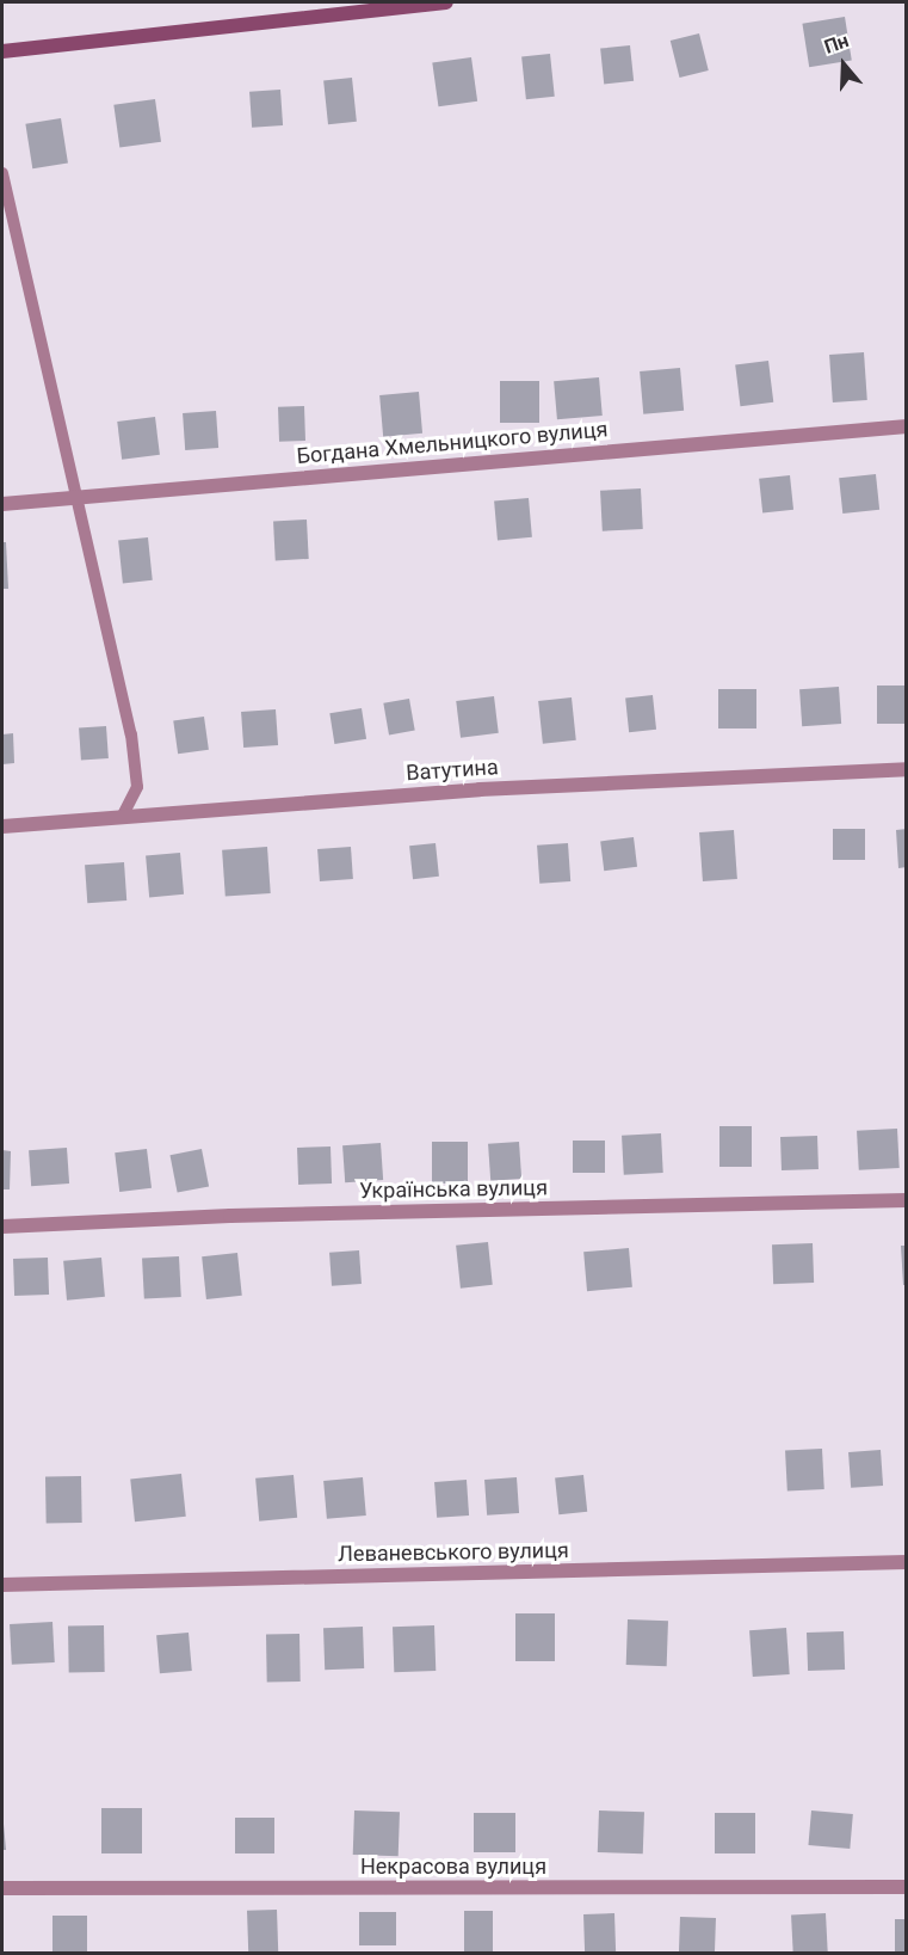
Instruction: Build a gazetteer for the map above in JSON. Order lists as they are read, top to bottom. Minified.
{"streets":{"street":["Богдана Хмельницкого вулиця","Ватутина","Українська вулиця","Леваневського вулиця","Некрасова вулиця"]},"north":"top"}
